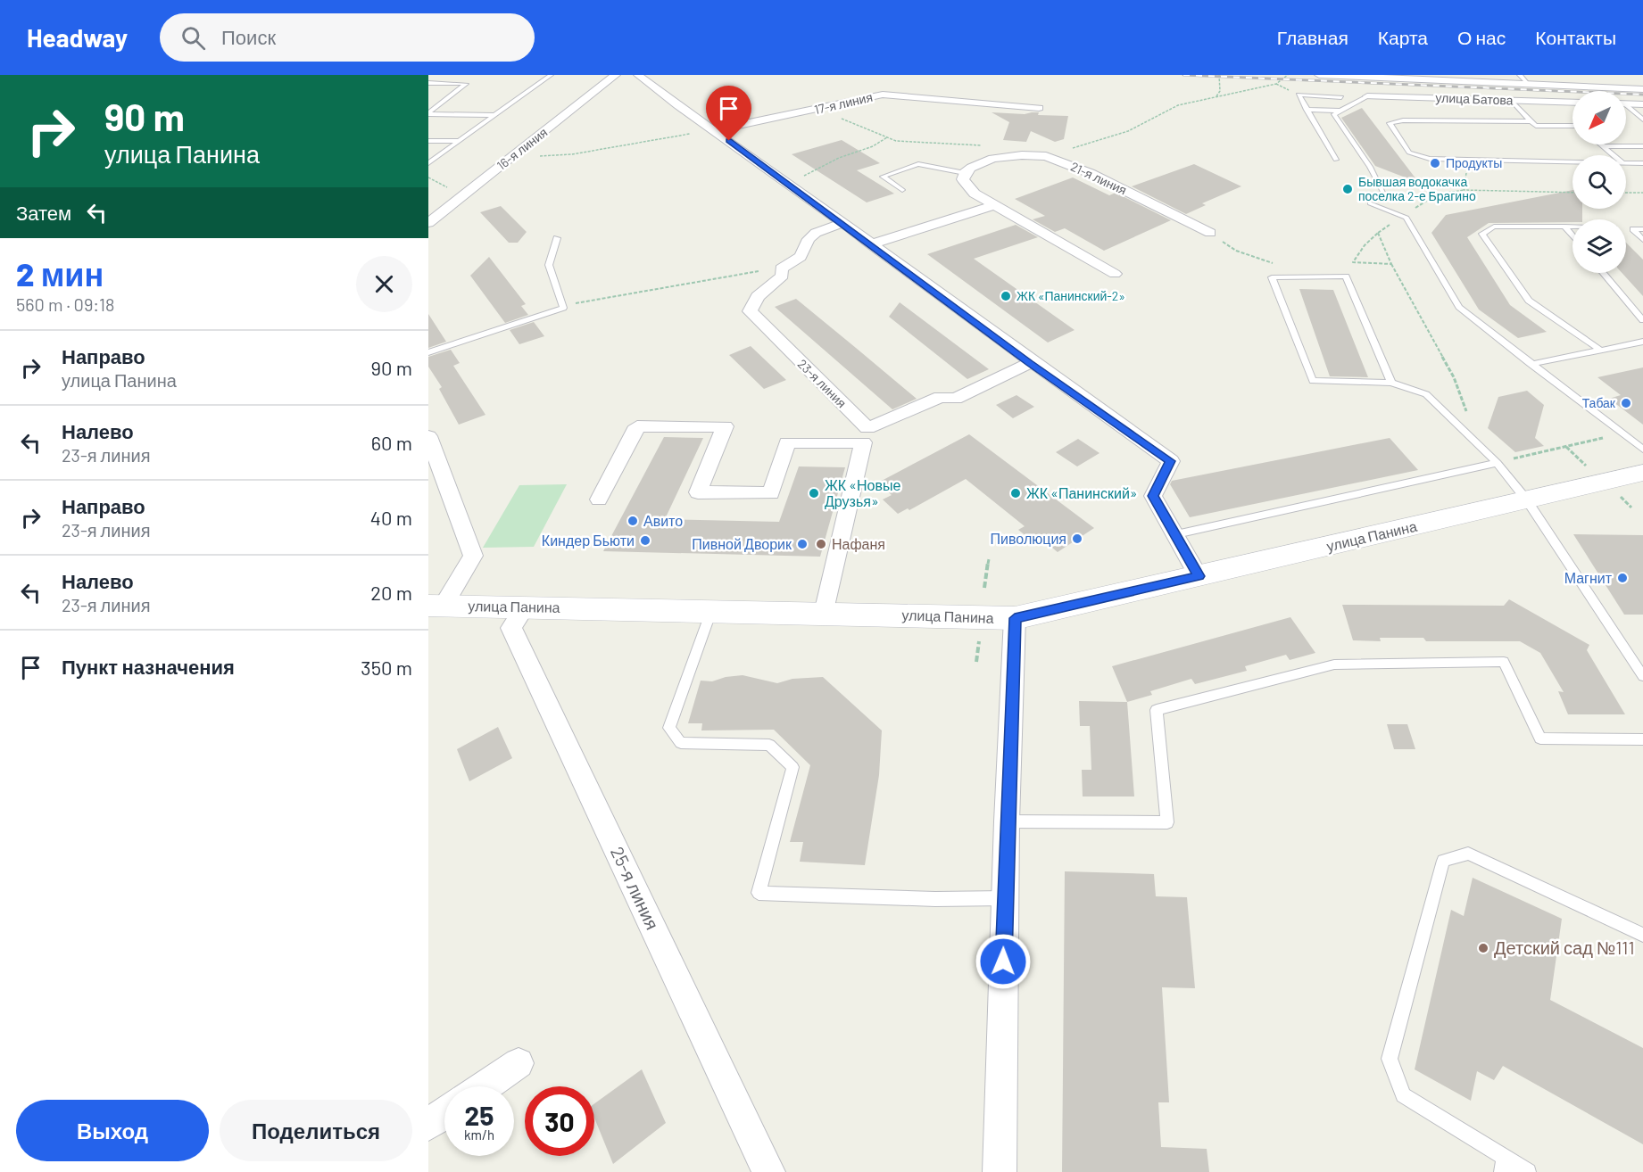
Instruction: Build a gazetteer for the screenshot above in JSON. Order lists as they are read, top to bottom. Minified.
{"streets":{"street":["улица Батова","17-я линия","16-я линия","21-я линия","23-я линия","улица Панина","25-я линия"]},"crossings":[["улица Панина","25-я линия"]],"places":["Продукты","Бывшая водокачка поселка 2-е Брагино","ЖК «Панинский-2»","Табак","ЖК «Новые Друзья»","ЖК «Панинский»","Авито","Пиволюция","Киндер Бьюти","Пивной Дворик","Нафаня","Магнит","Детский сад №111"],"north":"bottom left","page":{"header":"Headway","search":"Поиск","nav":["Главная","Карта","О нас","Контакты"],"turn":["90 m","улица Панина"],"then":"Затем","heading":["2 мин","560 m · 09:18"],"list":[{"name":"Направо","note":"улица Панина","value":"90 m"},{"name":"Налево","note":"23-я линия","value":"60 m"},{"name":"Направо","note":"23-я линия","value":"40 m"},{"name":"Налево","note":"23-я линия","value":"20 m"},{"name":"Пункт назначения","value":"350 m"}],"speed":"25 km/h","limit":"30","buttons":["Выход","Поделиться"]}}
